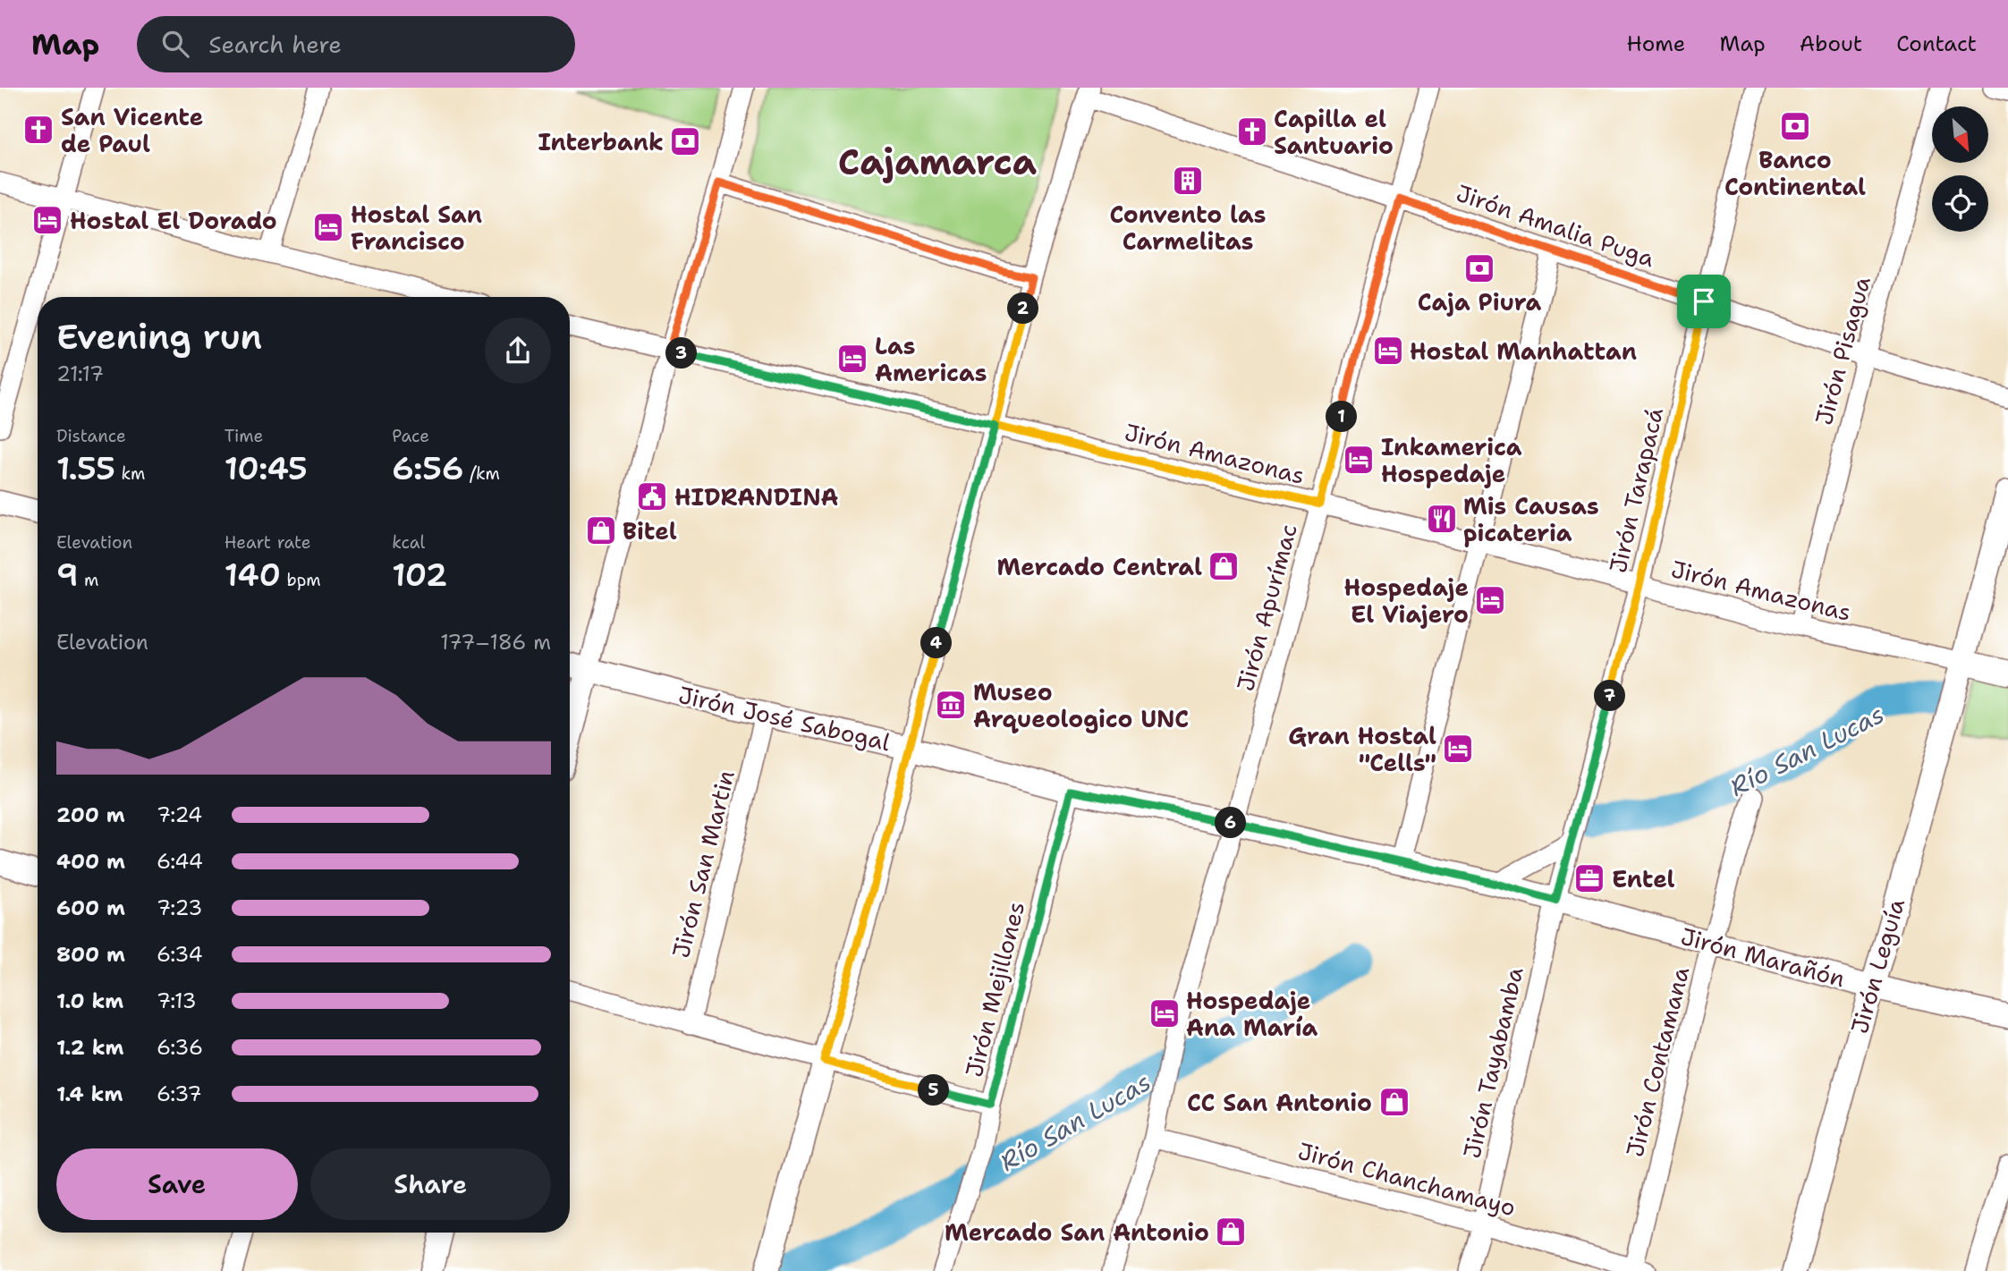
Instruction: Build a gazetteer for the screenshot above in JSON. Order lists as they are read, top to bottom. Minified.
{"streets":{"street":["Jirón Amalia Puga","Jirón Pisagua","Jirón Amazonas","Jirón Tarapacá","Jirón Apurímac","Jirón José Sabogal","Jirón San Martin","Jirón Marañón","Jirón Leguía","Jirón Mejillones","Jirón Contamana","Jirón Tayabamba","Jirón Chanchamayo"]},"crossings":[["Jirón Amalia Puga","Jirón Pisagua"],["Jirón Amalia Puga","Jirón Tarapacá"],["Jirón Amalia Puga","Jirón Apurímac"],["Jirón Pisagua","Jirón Amazonas"],["Jirón Amazonas","Jirón Tarapacá"],["Jirón Amazonas","Jirón Apurímac"],["Jirón Amazonas","Jirón Leguía"],["Jirón Tarapacá","Jirón José Sabogal"],["Jirón Tarapacá","Jirón Marañón"],["Jirón Tarapacá","Jirón Tayabamba"],["Jirón Apurímac","Jirón José Sabogal"],["Jirón Apurímac","Jirón Chanchamayo"],["Jirón José Sabogal","Jirón San Martin"],["Jirón José Sabogal","Jirón Marañón"],["Jirón José Sabogal","Jirón Mejillones"],["Jirón José Sabogal","Jirón Tayabamba"],["Jirón Marañón","Jirón Leguía"],["Jirón Marañón","Jirón Contamana"],["Jirón Marañón","Jirón Tayabamba"],["Jirón Contamana","Jirón Chanchamayo"],["Jirón Tayabamba","Jirón Chanchamayo"]],"districts":["Cajamarca"],"water":["Río San Lucas"],"places":{"bank":["Banco Continental","Interbank","Caja Piura"],"church":["San Vicente de Paul","Capilla el Santuario"],"building":["Convento las Carmelitas"],"hotel":["Hostal El Dorado","Hostal San Francisco","Hostal Manhattan","Las Americas","Inkamerica Hospedaje","Hospedaje El Viajero","Gran Hostal \"Cells\"","Hospedaje Ana María"],"public building":["HIDRANDINA"],"restaurant":["Mis Causas picateria"],"shop":["Bitel","Mercado Central","CC San Antonio","Mercado San Antonio"],"museum":["Museo Arqueologico UNC"],"office":["Entel"]},"north":"bottom right","page":{"header":"Map","search":"Search here","nav":["Home","Map","About","Contact"],"pins":["2","3","1","4","7","6","5"],"heading":["Evening run","21:17"],"stats":[["Distance","1.55 km"],["Time","10:45"],["Pace","6:56 /km"],["Elevation","9 m"],["Heart rate","140 bpm"],["kcal","102"]],"chart":["Elevation","177–186 m"],"list":[{"name":"200 m","note":"7:24"},{"name":"400 m","note":"6:44"},{"name":"600 m","note":"7:23"},{"name":"800 m","note":"6:34"},{"name":"1.0 km","note":"7:13"},{"name":"1.2 km","note":"6:36"},{"name":"1.4 km","note":"6:37"}],"buttons":["Save","Share"]}}
